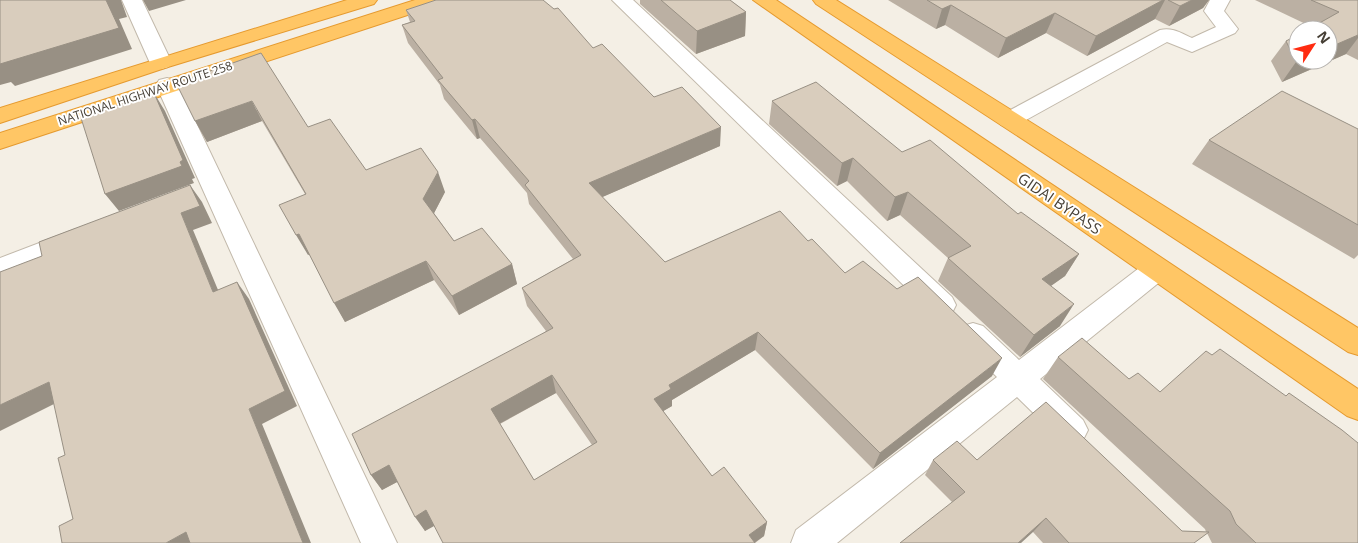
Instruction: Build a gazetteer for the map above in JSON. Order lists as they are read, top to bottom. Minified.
{"streets":{"highway":["NATIONAL HIGHWAY ROUTE 258","GIDAI BYPASS"]},"north":"top right"}
